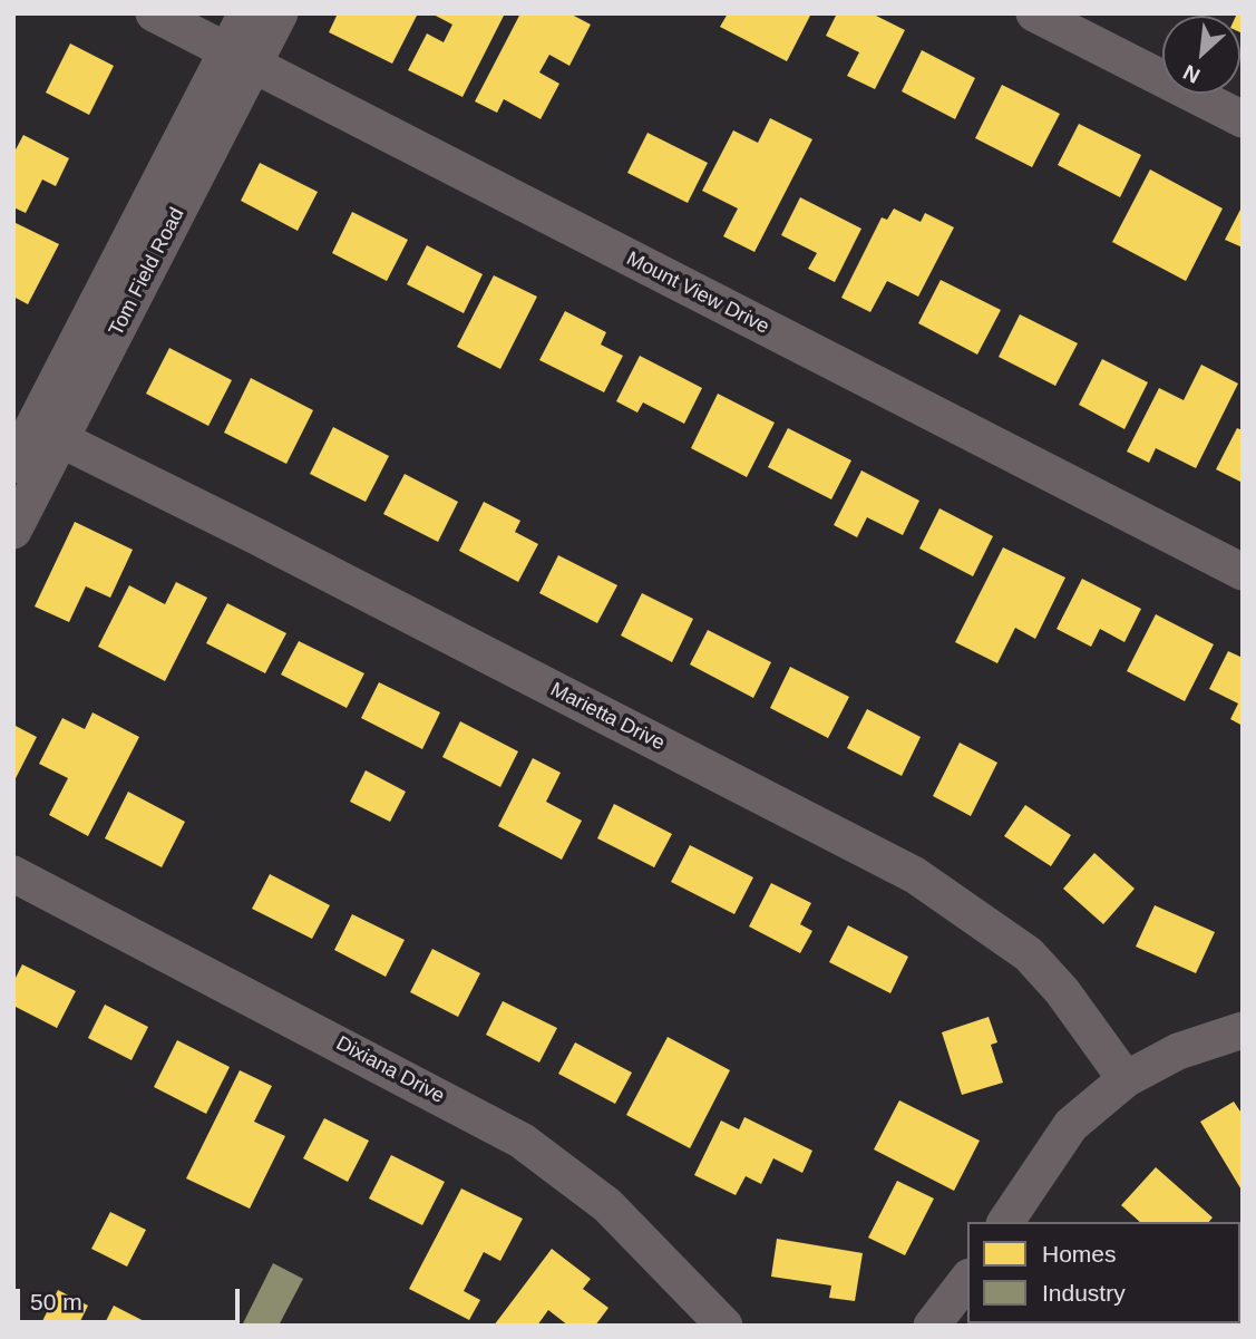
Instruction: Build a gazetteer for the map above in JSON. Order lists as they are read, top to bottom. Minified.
{"streets":{"street":["Tom Field Road","Mount View Drive","Marietta Drive","Dixiana Drive"]},"crossings":[["Tom Field Road","Mount View Drive"],["Tom Field Road","Marietta Drive"]],"legend":["Homes","Industry"],"scale_bar":"50 m","north":"bottom left"}
